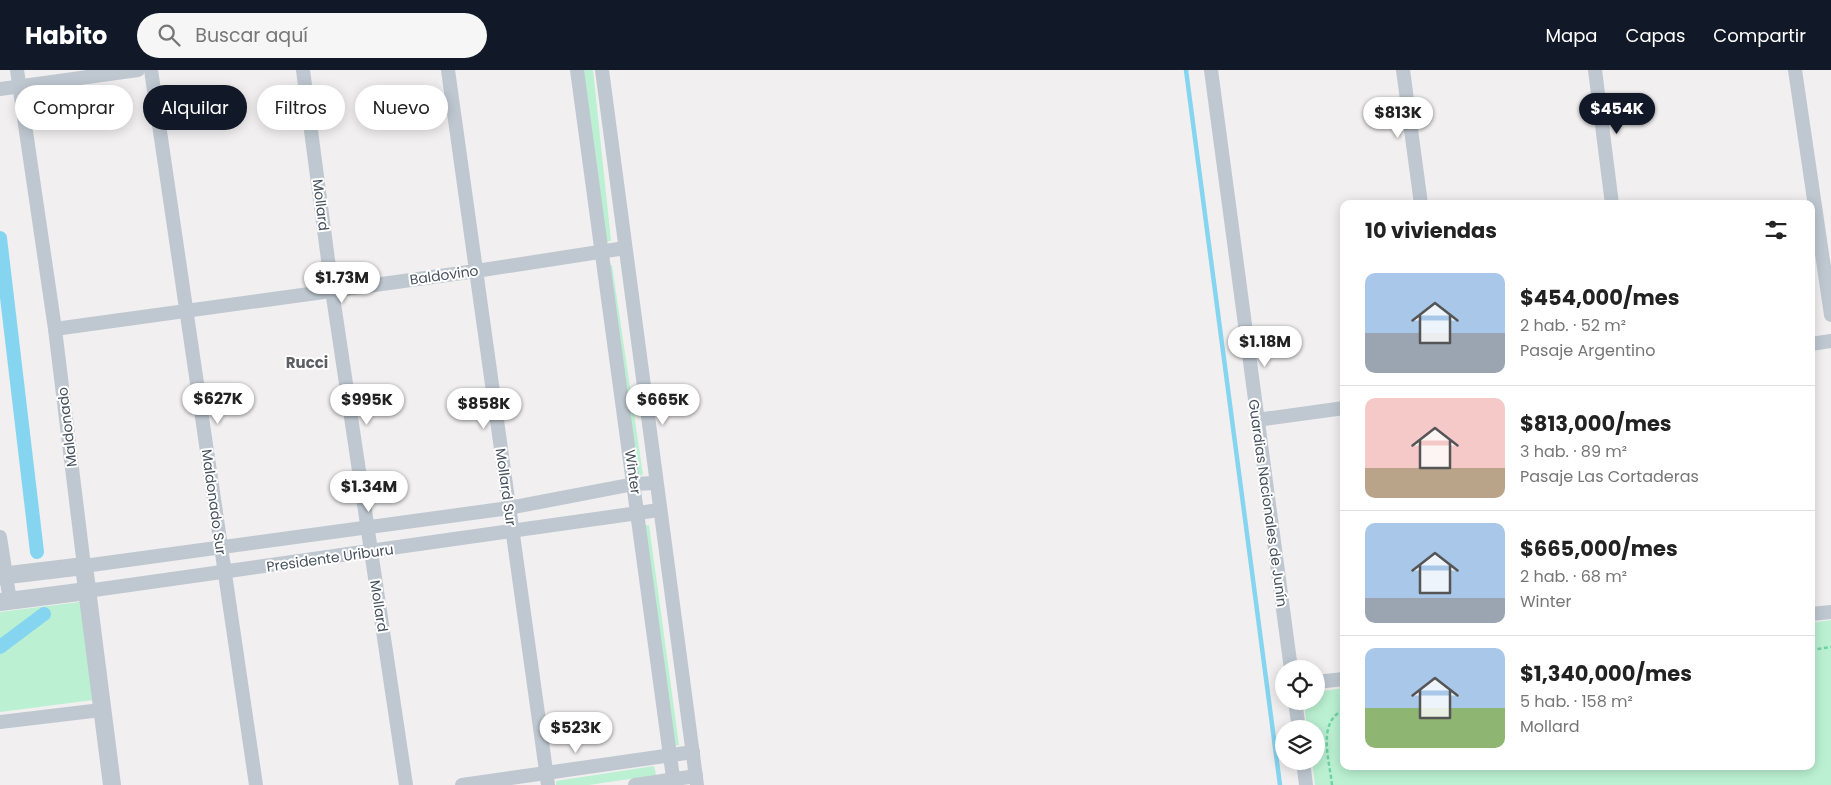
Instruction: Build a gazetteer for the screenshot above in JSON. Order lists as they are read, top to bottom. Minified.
{"streets":{"street":["Mollard","Baldovino","Maldonado","Winter","Mollard Sur","Maldonado Sur","Guardias Nacionales de Junín","Presidente Uriburu"]},"crossings":[["Mollard","Baldovino"],["Mollard","Presidente Uriburu"],["Baldovino","Maldonado"],["Baldovino","Winter"],["Baldovino","Mollard Sur"],["Baldovino","Maldonado Sur"],["Maldonado","Presidente Uriburu"],["Winter","Presidente Uriburu"],["Mollard Sur","Presidente Uriburu"],["Maldonado Sur","Presidente Uriburu"]],"districts":["Rucci"],"page":{"header":"Habito","search":"Buscar aquí","nav":["Mapa","Capas","Compartir"],"chip":["Comprar","Alquilar","Filtros","Nuevo"],"price":["$454K","$813K","$1.73M","$1.18M","$627K","$995K","$665K","$858K","$1.34M","$523K"],"heading":"10 viviendas","list":[{"name":"$454,000/mes","note":"2 hab. · 52 m² · Pasaje Argentino"},{"name":"$813,000/mes","note":"3 hab. · 89 m² · Pasaje Las Cortaderas"},{"name":"$665,000/mes","note":"2 hab. · 68 m² · Winter"},{"name":"$1,340,000/mes","note":"5 hab. · 158 m² · Mollard"}]}}
